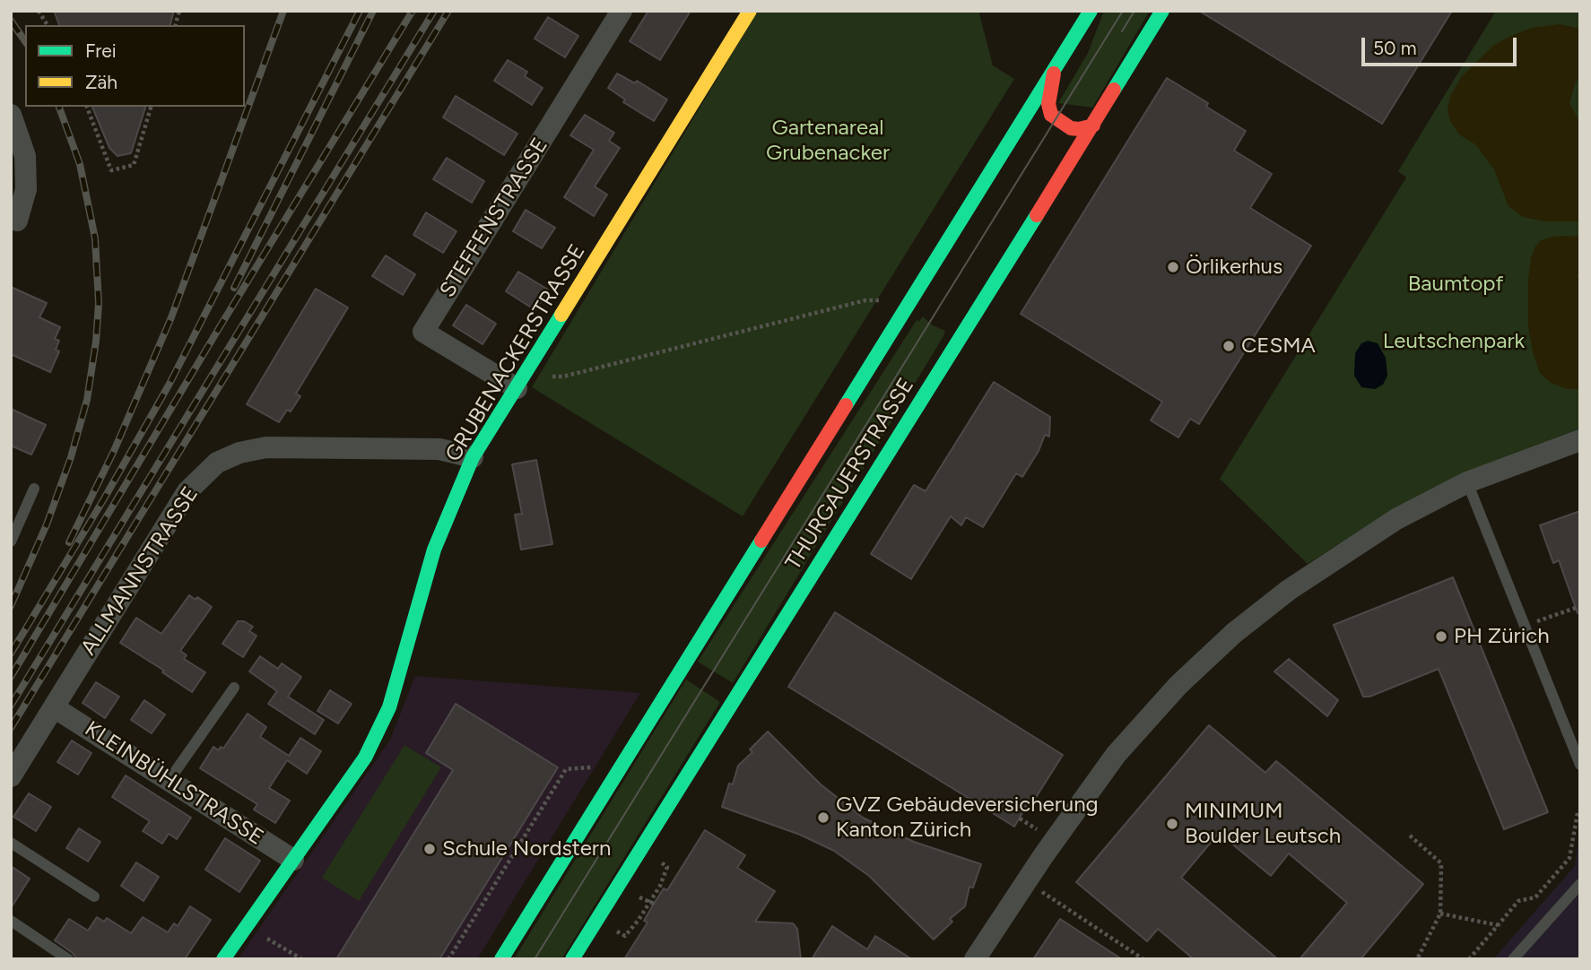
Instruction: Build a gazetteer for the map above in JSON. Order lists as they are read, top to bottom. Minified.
{"streets":{"main road":["GRUBENACKERSTRASSE","THURGAUERSTRASSE"],"street":["STEFFENSTRASSE","ALLMANNSTRASSE","KLEINBÜHLSTRASSE"]},"crossings":[["STEFFENSTRASSE","GRUBENACKERSTRASSE"],["GRUBENACKERSTRASSE","ALLMANNSTRASSE"],["GRUBENACKERSTRASSE","KLEINBÜHLSTRASSE"],["ALLMANNSTRASSE","KLEINBÜHLSTRASSE"]],"parks":["Gartenareal Grubenacker","Baumtopf","Leutschenpark"],"places":["Örlikerhus","CESMA","PH Zürich","GVZ Gebäudeversicherung Kanton Zürich","MINIMUM Boulder Leutsch","Schule Nordstern"],"legend":["Frei","Zäh"],"scale_bar":"50 m"}
